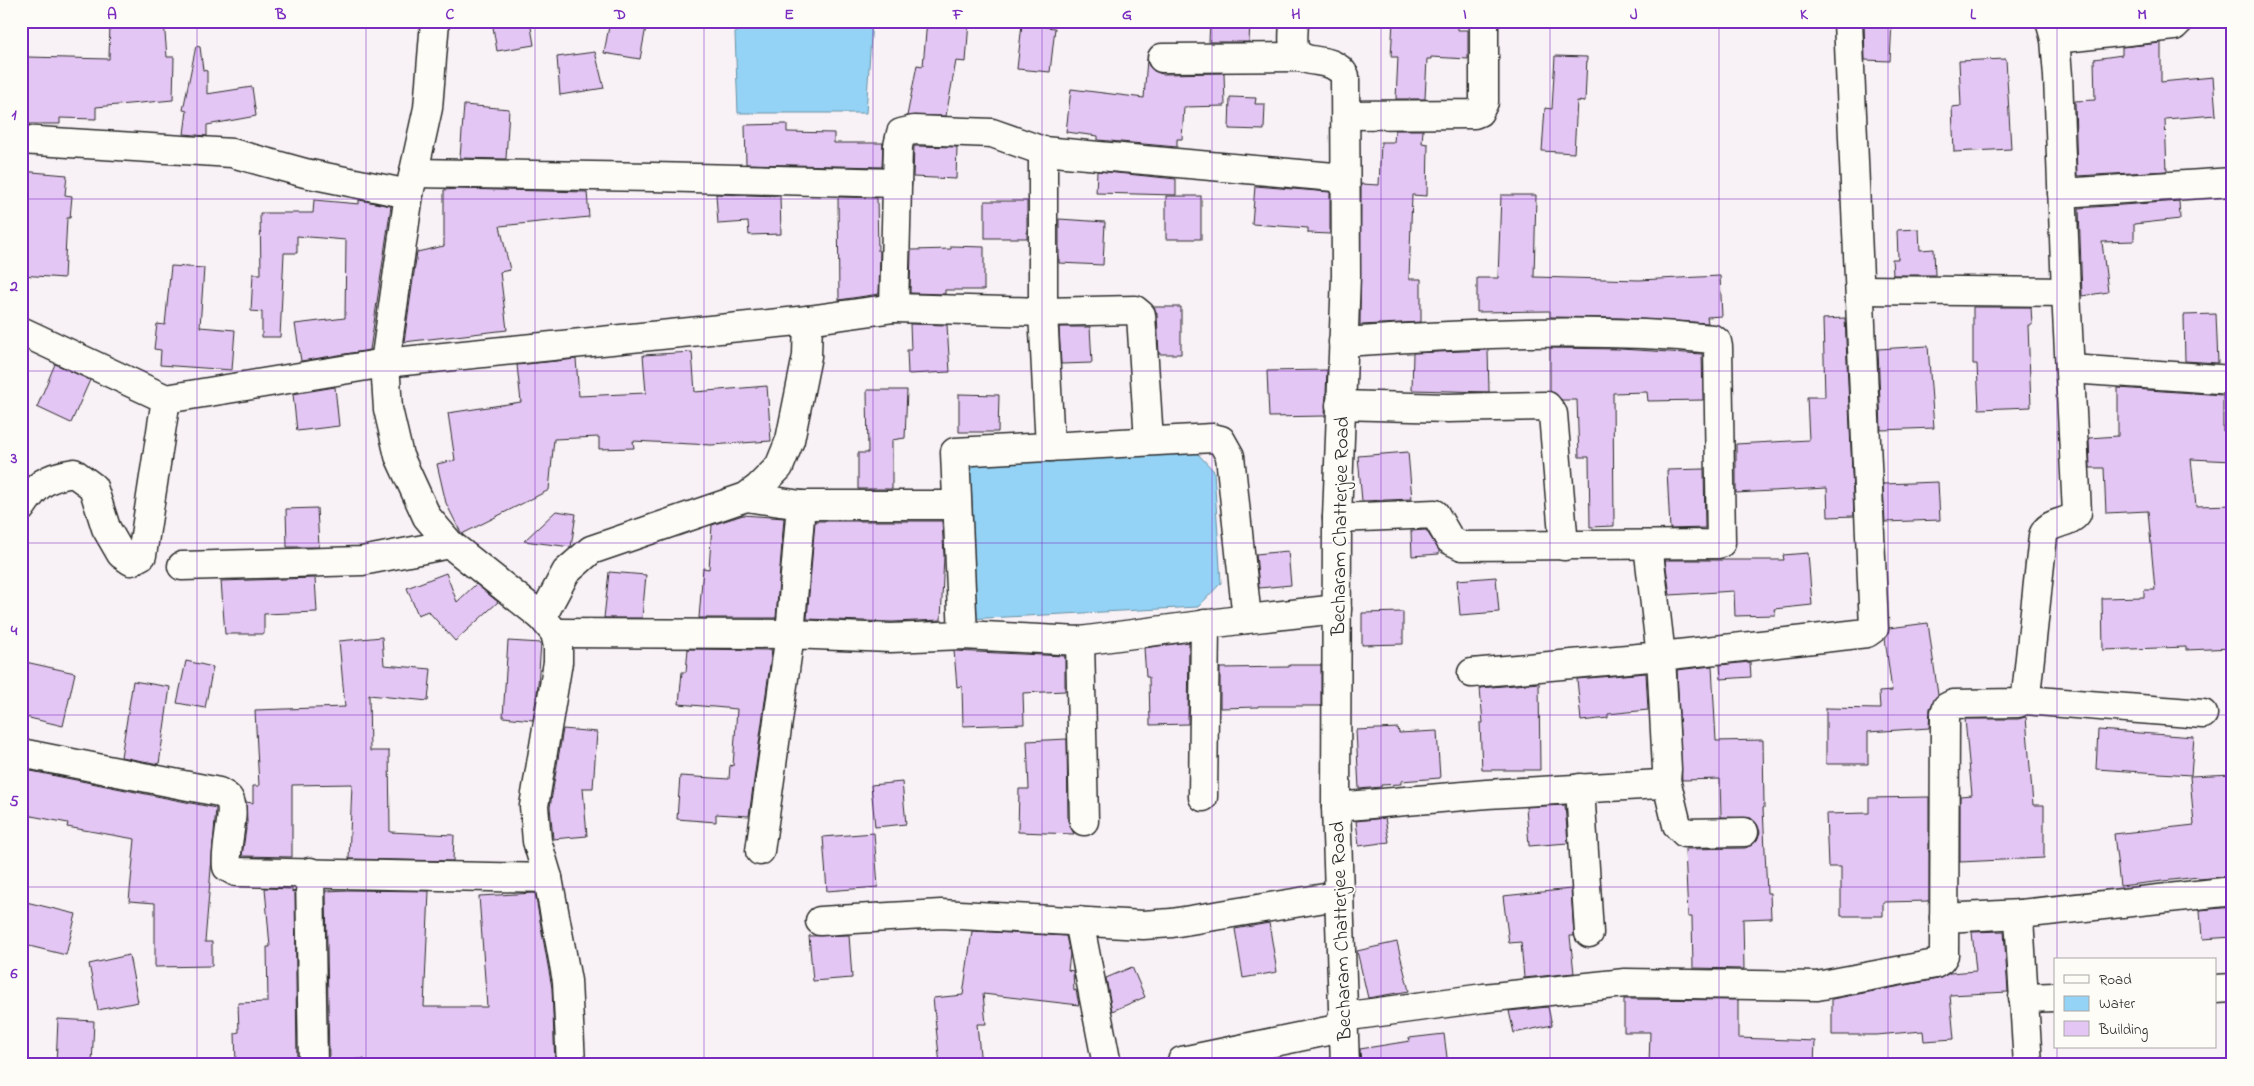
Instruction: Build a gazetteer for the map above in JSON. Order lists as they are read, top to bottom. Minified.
{"streets":{"street":["Becharam Chatterjee Road"]},"legend":["Road","Water","Building"],"grid":{"columns":["A","B","C","D","E","F","G","H","I","J","K","L","M"],"rows":["1","2","3","4","5","6"]}}
